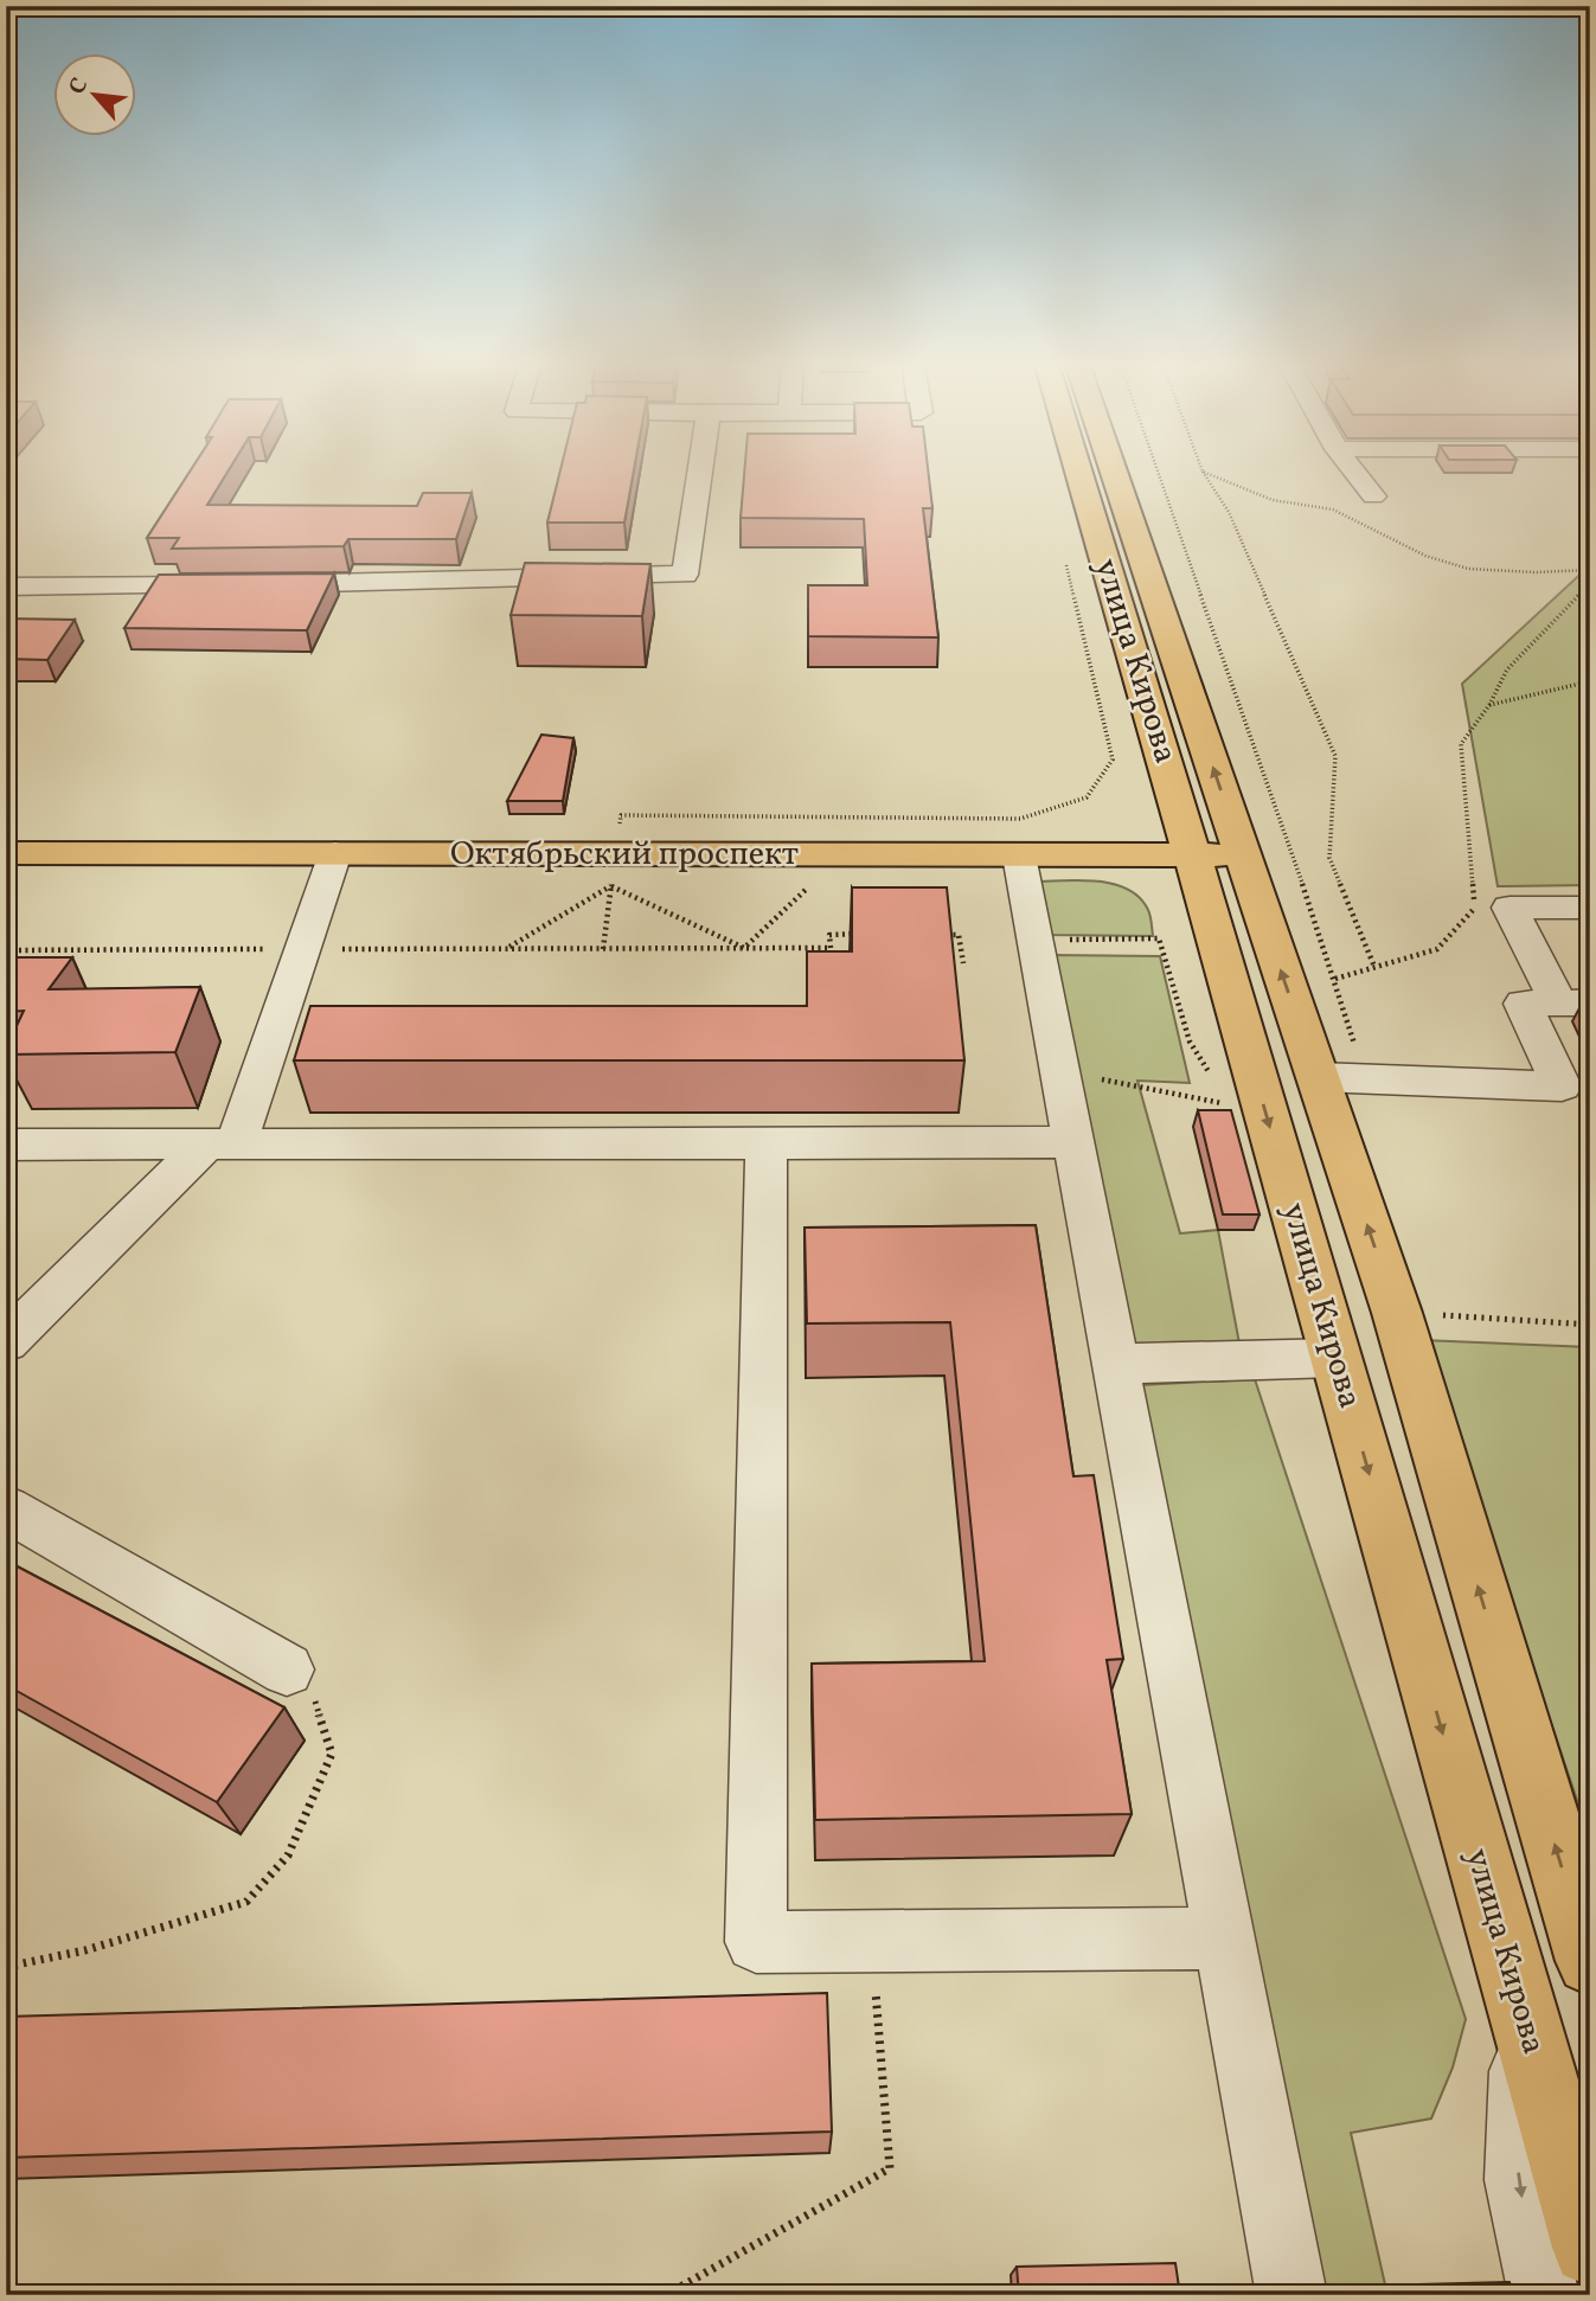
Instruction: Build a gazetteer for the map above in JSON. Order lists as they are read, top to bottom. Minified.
{"streets":{"main road":["улица Кирова","Октябрьский проспект"]},"crossings":[["улица Кирова","Октябрьский проспект"]],"north":"top left"}
